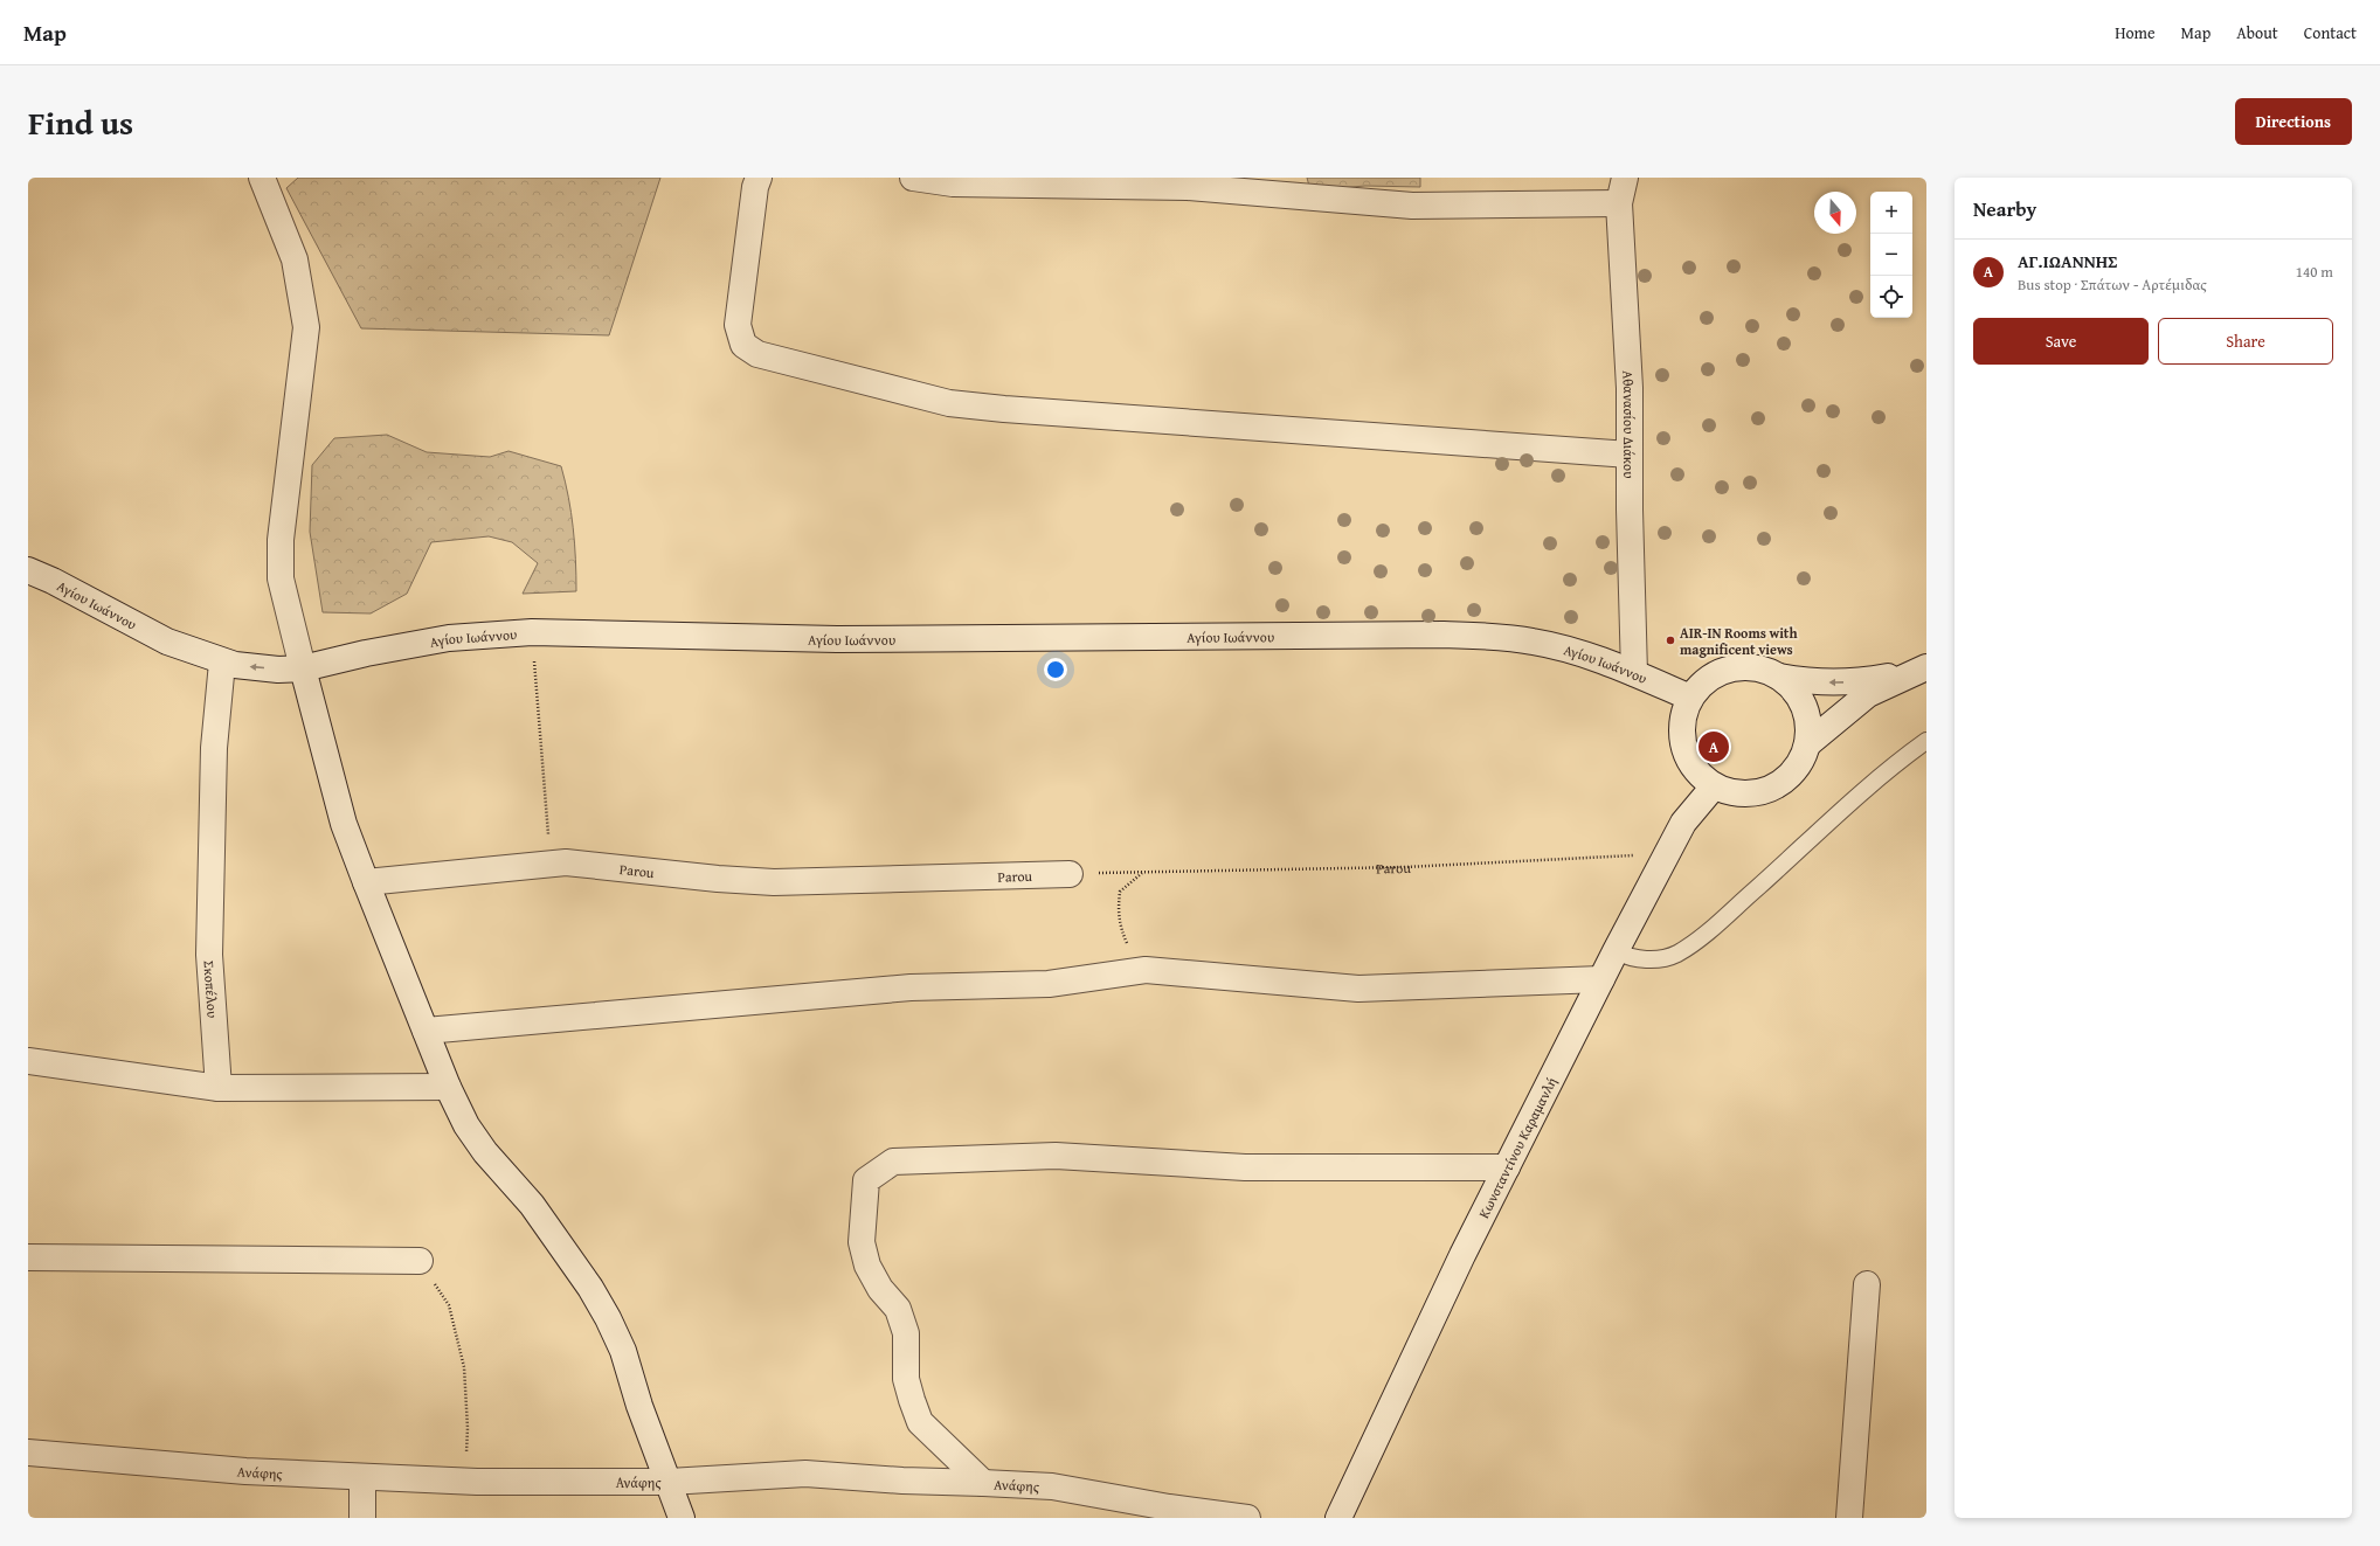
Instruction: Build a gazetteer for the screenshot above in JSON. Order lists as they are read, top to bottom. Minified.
{"streets":{"street":["Αθανασίου Διάκου","Αγίου Ιωάννου","Parou","Σκοπέλου","Κωνσταντίνου Καραμανλή","Ανάφης"]},"crossings":[["Αθανασίου Διάκου","Αγίου Ιωάννου"],["Αγίου Ιωάννου","Σκοπέλου"],["Αγίου Ιωάννου","Κωνσταντίνου Καραμανλή"],["Parou","Κωνσταντίνου Καραμανλή"]],"places":["AIR-IN Rooms with magnificent views"],"north":"bottom","page":{"header":"Map","nav":["Home","Map","About","Contact"],"title":"Find us","buttons":["Directions",["Save","Share"]],"heading":"Nearby","map_buttons":["+","−"],"list":[{"mark":"A","name":"ΑΓ.ΙΩΑΝΝΗΣ","note":"Bus stop · Σπάτων - Αρτέμιδας","value":"140 m"}],"pins":"A"}}
